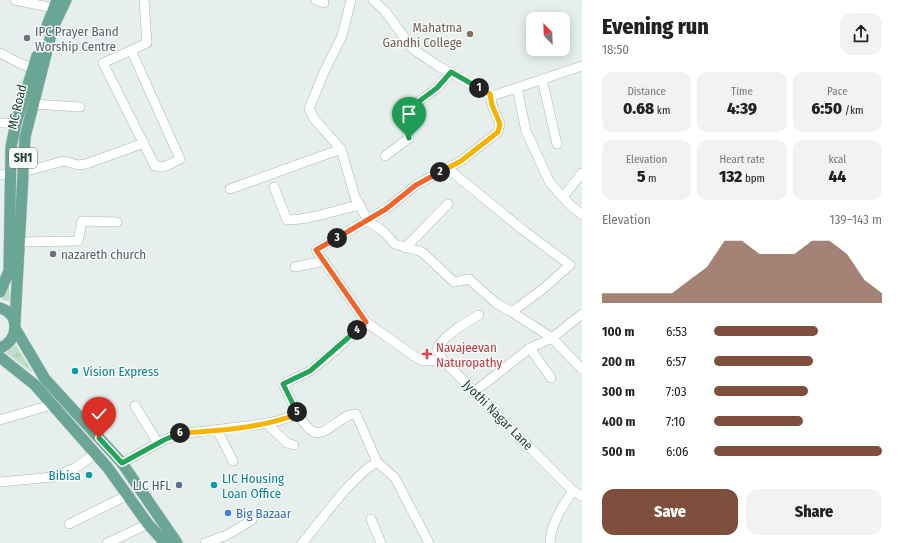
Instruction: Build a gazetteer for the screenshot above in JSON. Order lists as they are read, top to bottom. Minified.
{"streets":{"main road":["MC Road","SH1"],"street":["Jyothi Nagar Lane"]},"places":{"other":["Mahatma Gandhi College","IPC Prayer Band Worship Centre","nazareth church","Vision Express","Bibisa","LIC HFL","LIC Housing Loan Office","Big Bazaar"],"health":["Navajeevan Naturopathy"]},"north":"top left","page":{"heading":["Evening run","18:50"],"stats":[["Distance","0.68 km"],["Time","4:39"],["Pace","6:50 /km"],["Elevation","5 m"],["Heart rate","132 bpm"],["kcal","44"]],"pins":["1","2","3","4","5","6"],"chart":["Elevation","139–143 m"],"list":[{"name":"100 m","note":"6:53"},{"name":"200 m","note":"6:57"},{"name":"300 m","note":"7:03"},{"name":"400 m","note":"7:10"},{"name":"500 m","note":"6:06"}],"buttons":["Save","Share"]}}
